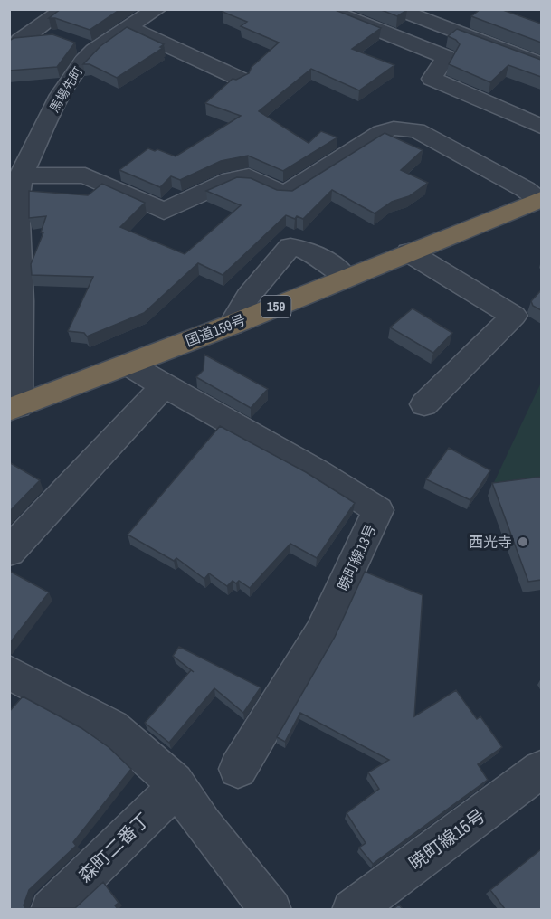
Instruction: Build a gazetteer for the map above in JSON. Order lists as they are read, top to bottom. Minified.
{"streets":{"highway":["159","国道159号"],"street":["馬場先町","暁町線13号","暁町線15号","森町二番丁"]},"crossings":[["馬場先町","国道159号"],["国道159号","暁町線13号"]],"places":["西光寺"]}
